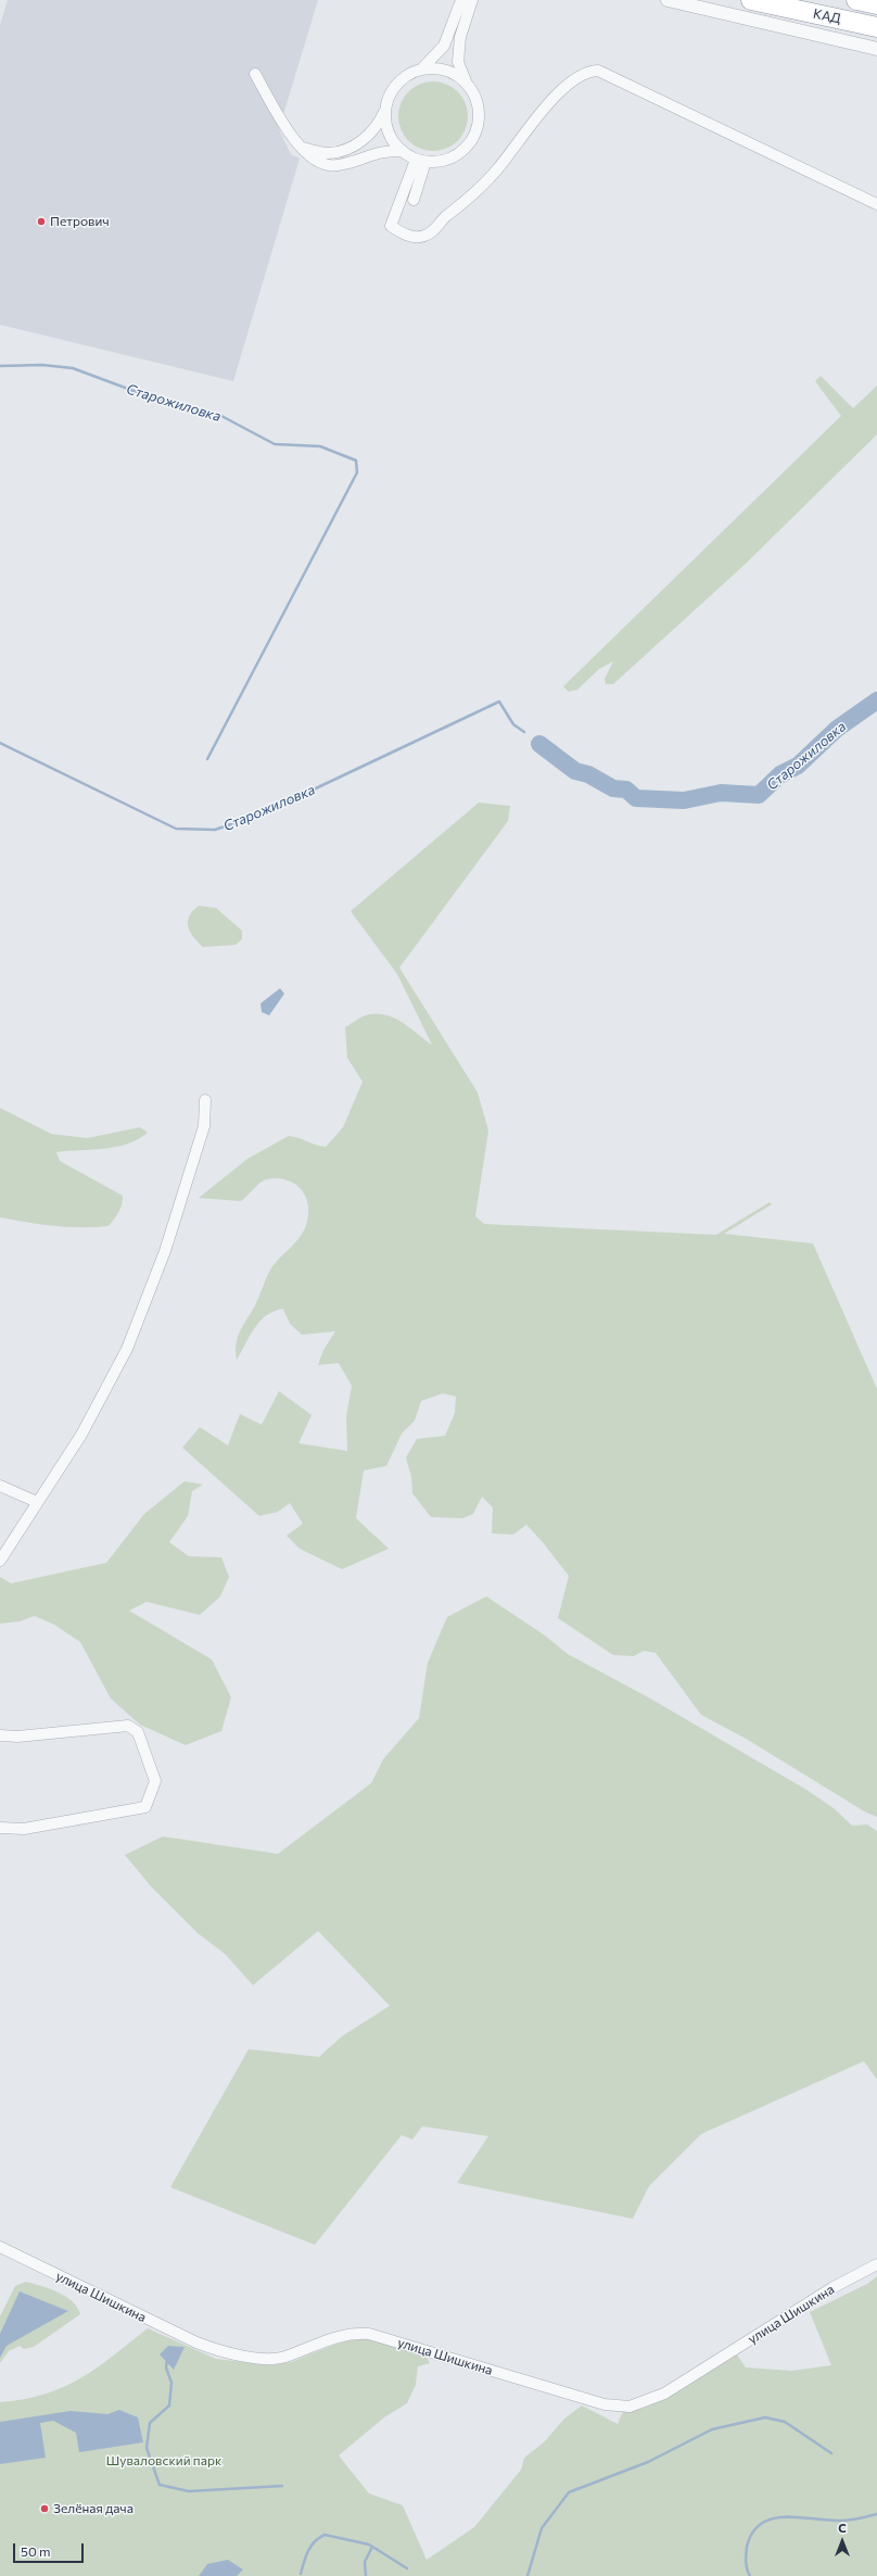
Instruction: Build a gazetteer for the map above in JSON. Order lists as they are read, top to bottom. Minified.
{"streets":{"highway":["КАД"],"street":["улица Шишкина"]},"water":["Старожиловка"],"parks":["Шуваловский парк"],"places":["Петрович","Зелёная дача"],"scale_bar":"50 m","north":"top"}
